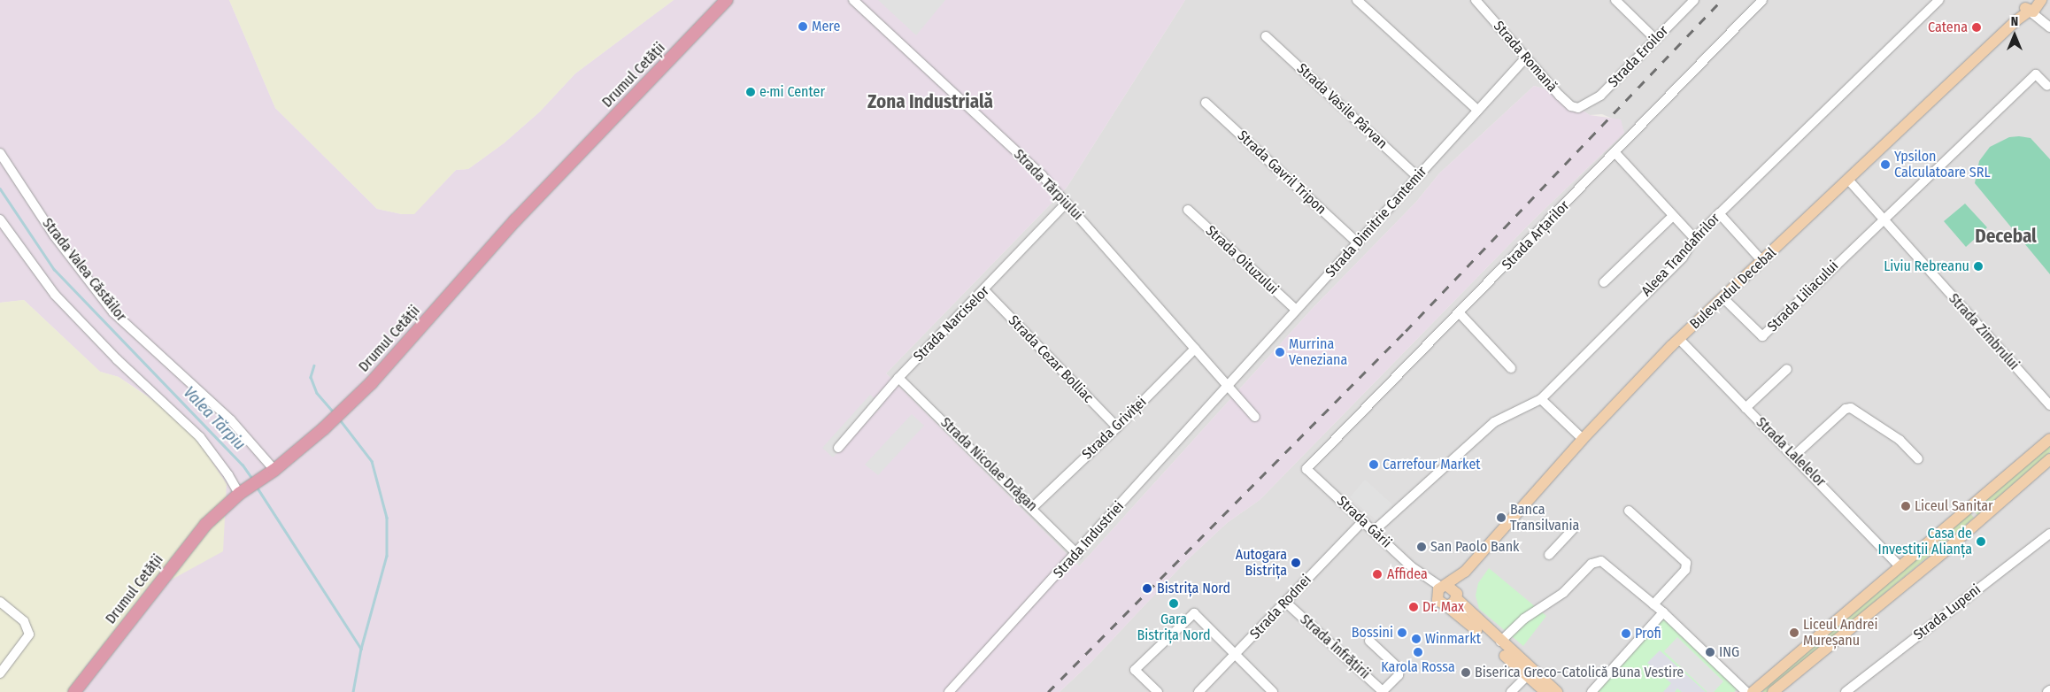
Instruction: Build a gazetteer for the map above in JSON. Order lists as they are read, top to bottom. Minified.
{"streets":{"highway":["Drumul Cetății"],"main road":["Bulevardul Decebal","Strada Gării"],"street":["Strada Romană","Strada Eroilor","Strada Vasile Pârvan","Strada Gavril Tripon","Strada Tărpiului","Strada Dimitrie Cantemir","Strada Arțarilor","Aleea Trandafirilor","Strada Oituzului","Strada Valea Căstăilor","Strada Liliacului","Strada Narciselor","Strada Zimbrului","Strada Cezar Bolliac","Strada Griviței","Strada Lalelelor","Strada Nicolae Drăgan","Strada Industriei","Strada Rodnei","Strada Lupeni","Strada Înfrățirii"]},"crossings":[["Strada Romană","Strada Eroilor"],["Strada Romană","Strada Dimitrie Cantemir"],["Drumul Cetății","Strada Valea Căstăilor"],["Strada Vasile Pârvan","Strada Dimitrie Cantemir"],["Strada Gavril Tripon","Strada Dimitrie Cantemir"],["Strada Tărpiului","Strada Dimitrie Cantemir"],["Strada Tărpiului","Strada Narciselor"],["Strada Tărpiului","Strada Griviței"],["Strada Tărpiului","Strada Industriei"],["Strada Dimitrie Cantemir","Strada Oituzului"],["Strada Dimitrie Cantemir","Strada Industriei"],["Strada Arțarilor","Strada Gării"],["Aleea Trandafirilor","Strada Gării"],["Bulevardul Decebal","Strada Liliacului"],["Bulevardul Decebal","Strada Zimbrului"],["Bulevardul Decebal","Strada Lalelelor"],["Bulevardul Decebal","Strada Gării"],["Strada Liliacului","Strada Zimbrului"],["Strada Narciselor","Strada Cezar Bolliac"],["Strada Narciselor","Strada Nicolae Drăgan"],["Strada Cezar Bolliac","Strada Griviței"],["Strada Griviței","Strada Nicolae Drăgan"],["Strada Nicolae Drăgan","Strada Industriei"],["Strada Gării","Strada Rodnei"],["Strada Rodnei","Strada Înfrățirii"]],"districts":["Zona Industrială","Decebal"],"water":["Valea Tărpiu"],"places":["Mere","Catena","e·mi Center","Ypsilon Calculatoare SRL","Liviu Rebreanu","Murrina Veneziana","Carrefour Market","Liceul Sanitar","Banca Transilvania","Casa de Investiții Alianța","San Paolo Bank","Autogara Bistrița","Affidea","Bistrița Nord","Gara Bistrița Nord","Dr. Max","Bossini","Liceul Andrei Mureșanu","Profi","Winmarkt","Karola Rossa","ING","Biserica Greco-Catolică Buna Vestire"],"north":"top"}
